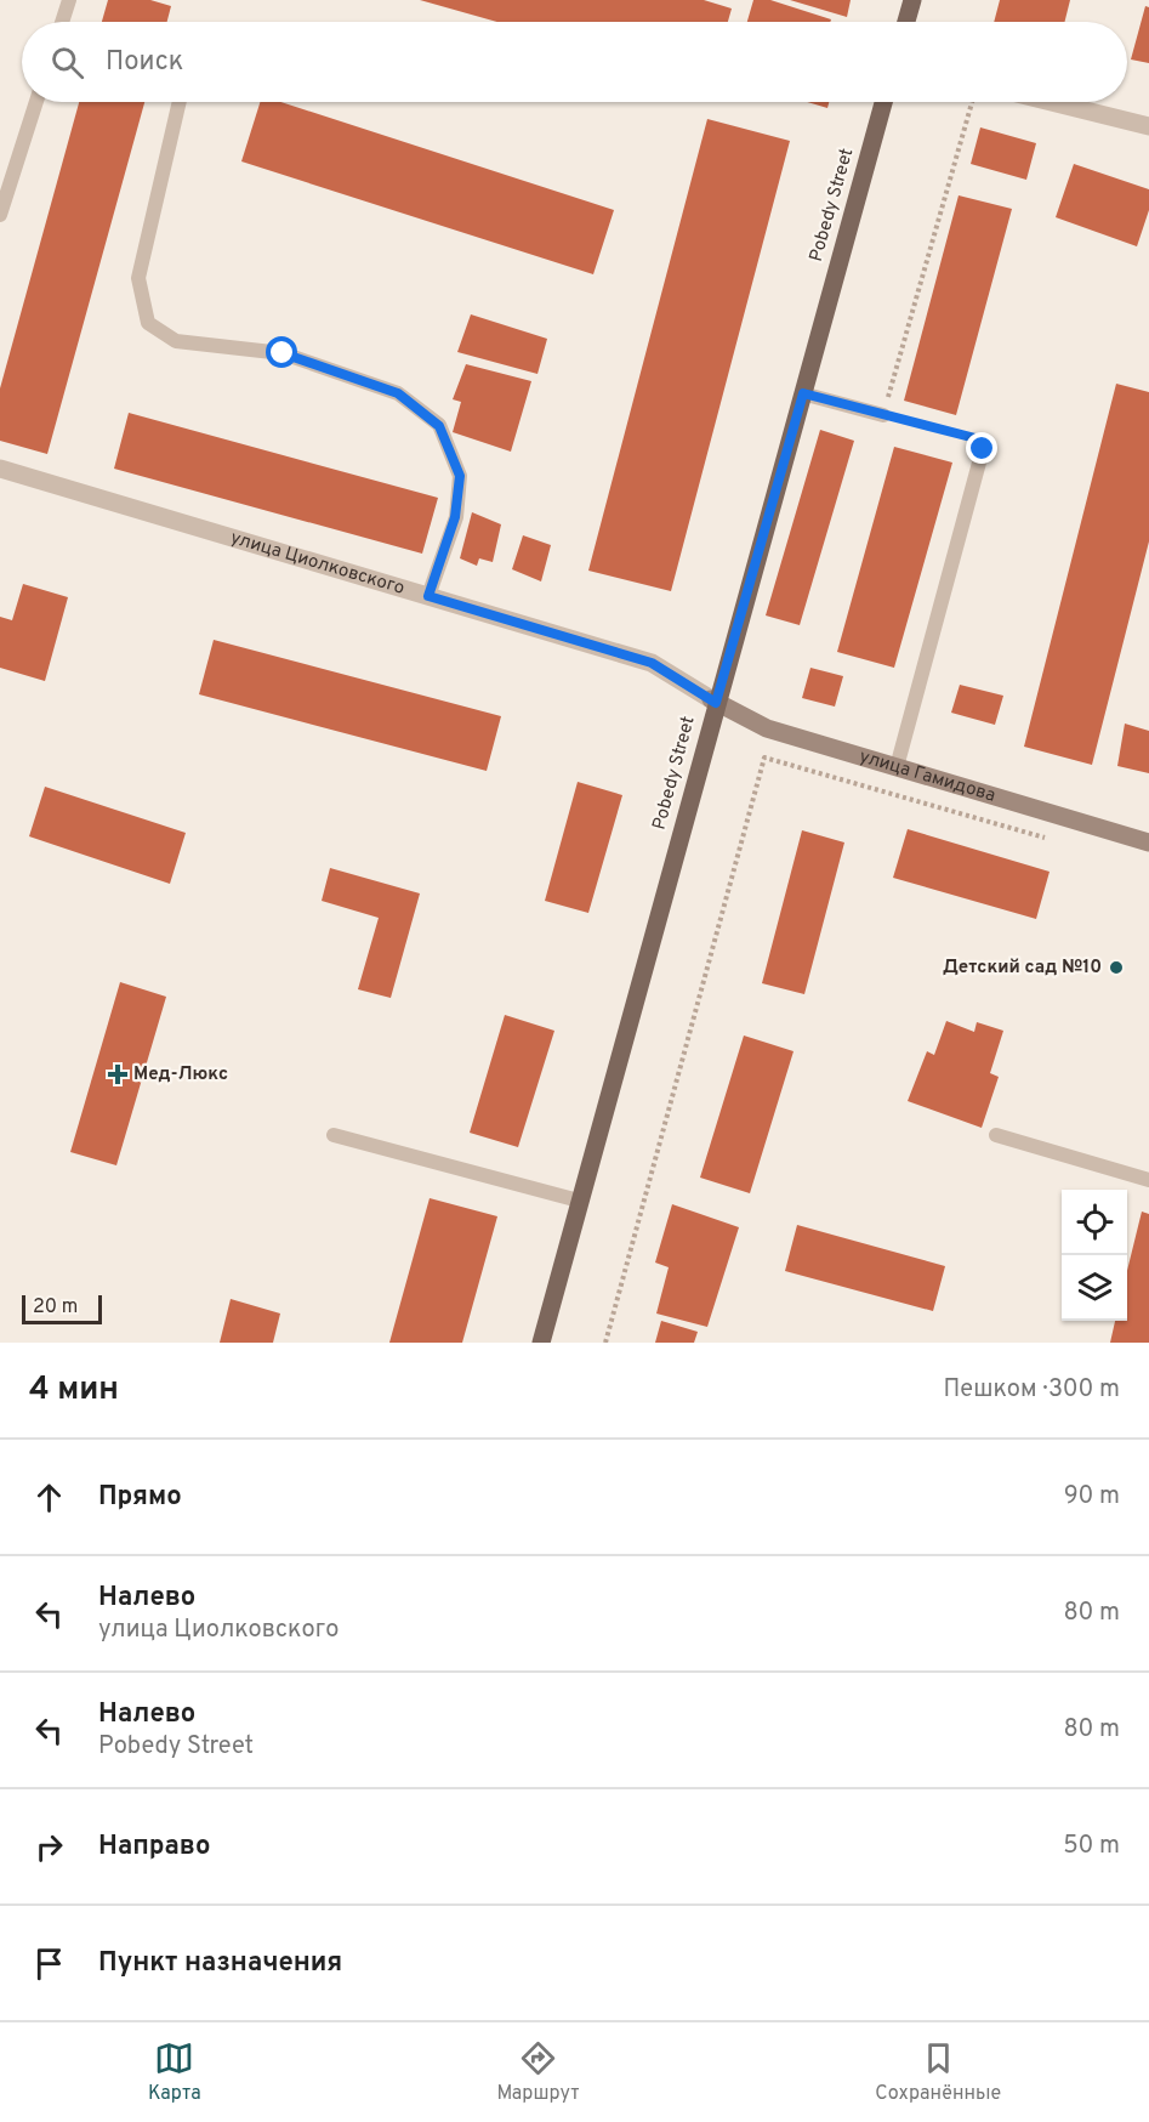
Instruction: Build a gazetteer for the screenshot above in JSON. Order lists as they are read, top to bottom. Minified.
{"streets":{"main road":["Pobedy Street"],"street":["улица Циолковского","улица Гамидова"]},"crossings":[["Pobedy Street","улица Циолковского"],["Pobedy Street","улица Гамидова"],["улица Циолковского","улица Гамидова"]],"places":{"other":["Детский сад №10"],"health":["Мед-Люкс"]},"scale_bar":"20 m","page":{"search":"Поиск","scale":"20 m","heading":["4 мин","Пешком · 300 m"],"list":[["Прямо","90 m"],["Налево","улица Циолковского","80 m"],["Налево","Pobedy Street","80 m"],["Направо","50 m"],"Пункт назначения"],"nav":["Карта","Маршрут","Сохранённые"]}}
